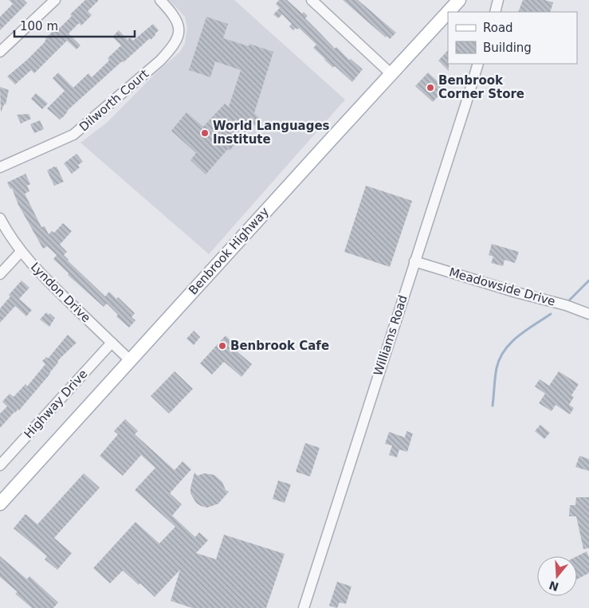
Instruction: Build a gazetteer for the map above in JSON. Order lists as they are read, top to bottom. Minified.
{"streets":{"main road":["Benbrook Highway"],"street":["Dilworth Court","Meadowside Drive","Lyndon Drive","Williams Road","Highway Drive"]},"crossings":[["Benbrook Highway","Lyndon Drive"],["Meadowside Drive","Williams Road"],["Lyndon Drive","Highway Drive"]],"places":["Benbrook Corner Store","World Languages Institute","Benbrook Cafe"],"legend":["Road","Building"],"scale_bar":"100 m","north":"bottom"}
